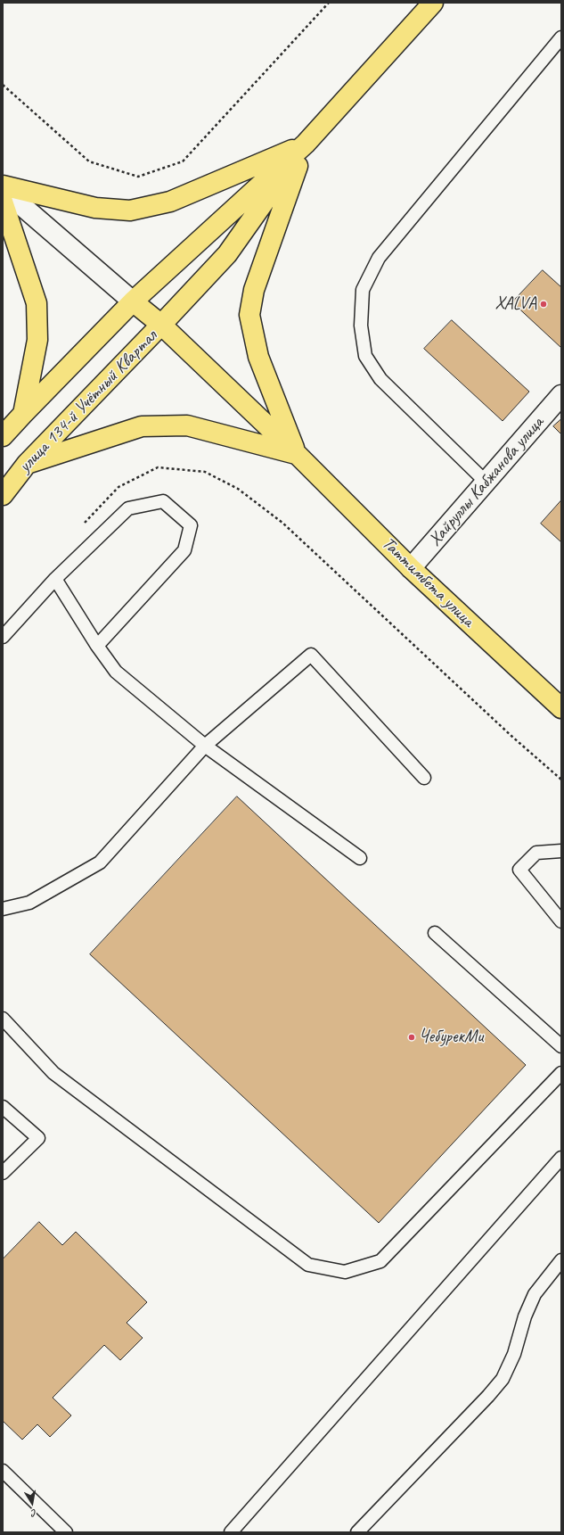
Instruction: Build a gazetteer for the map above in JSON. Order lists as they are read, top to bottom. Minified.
{"streets":{"main road":["улица 134-й Учётный Квартал","Таттимбета улица"],"street":["Хайруллы Кабжанова улица"]},"crossings":[["улица 134-й Учётный Квартал","Таттимбета улица"],["Хайруллы Кабжанова улица","Таттимбета улица"]],"places":["XALVA","ЧебурекМи"],"north":"bottom"}
